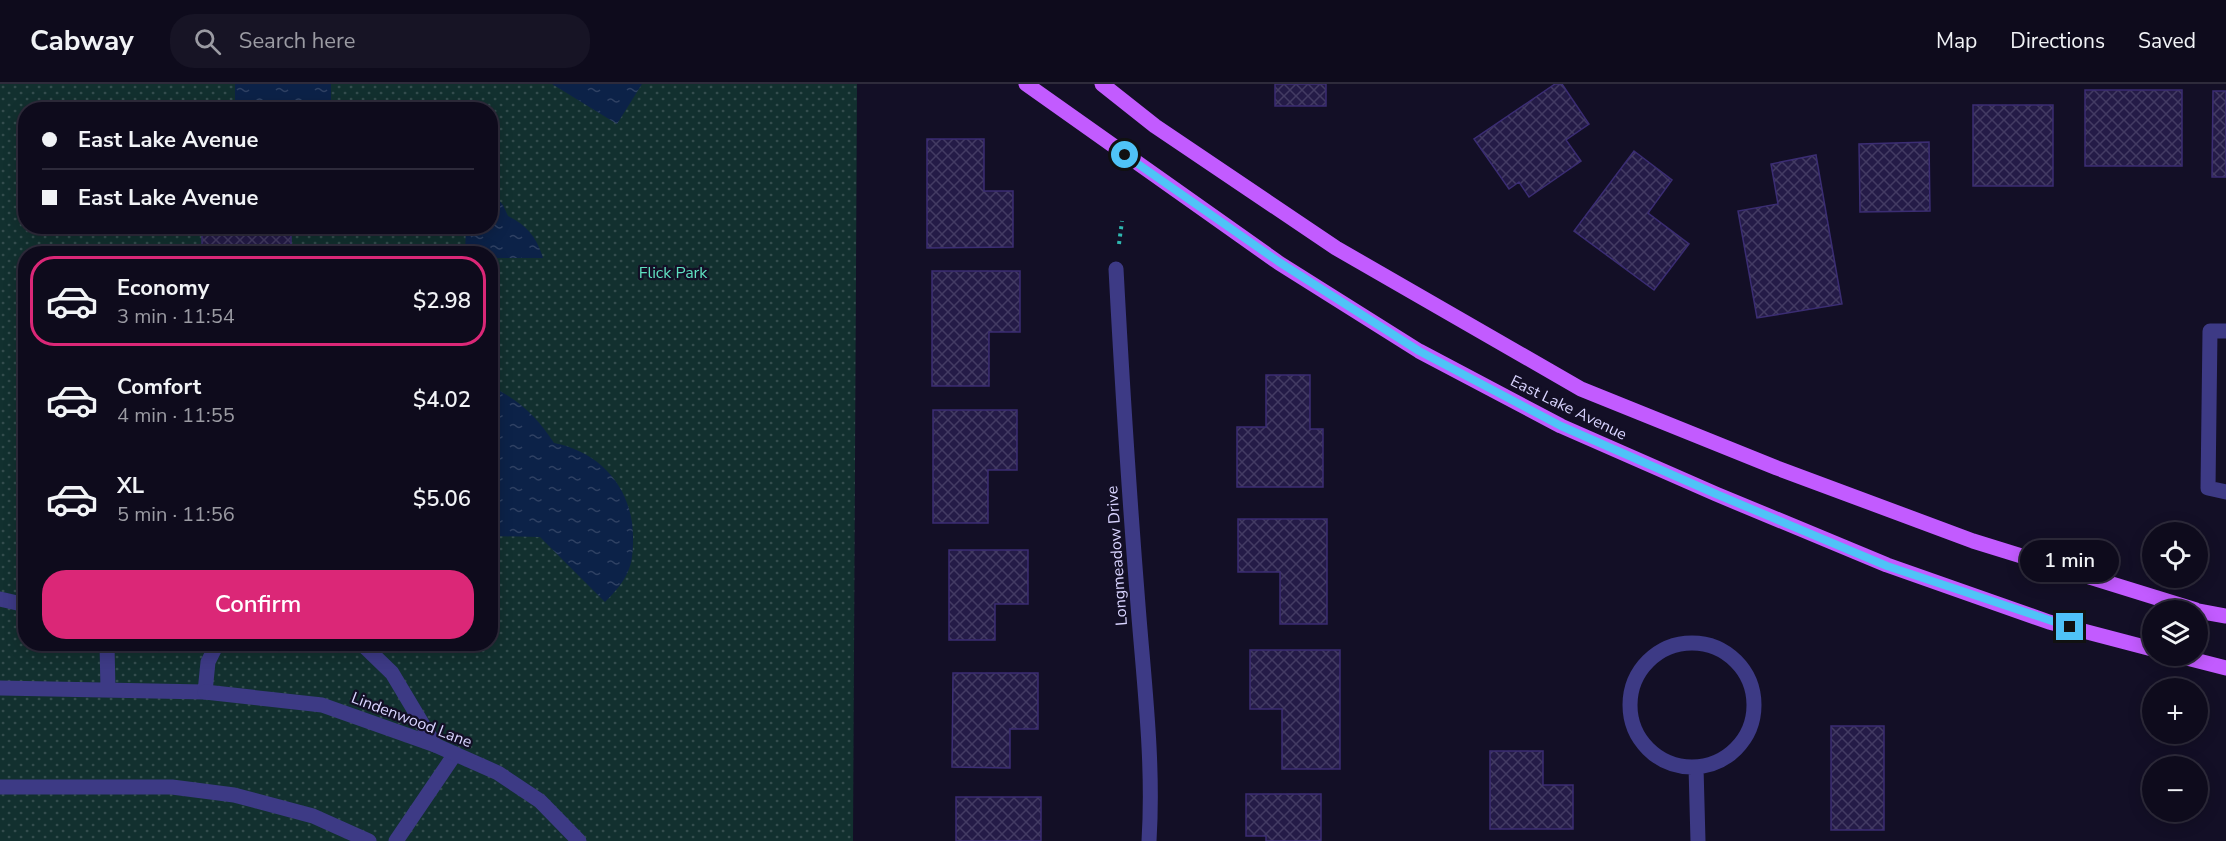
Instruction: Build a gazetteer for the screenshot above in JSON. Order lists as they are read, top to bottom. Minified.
{"streets":{"main road":["East Lake Avenue"],"street":["Longmeadow Drive","Lindenwood Lane"]},"parks":["Flick Park"],"page":{"header":"Cabway","search":"Search here","nav":["Map","Directions","Saved"],"banner":["East Lake Avenue","East Lake Avenue"],"list":[{"name":"Economy","note":"3 min · 11:54","value":"$2.98"},{"name":"Comfort","note":"4 min · 11:55","value":"$4.02"},{"name":"XL","note":"5 min · 11:56","value":"$5.06"}],"map_buttons":["+","−"],"bubble":"1 min","buttons":"Confirm"}}
